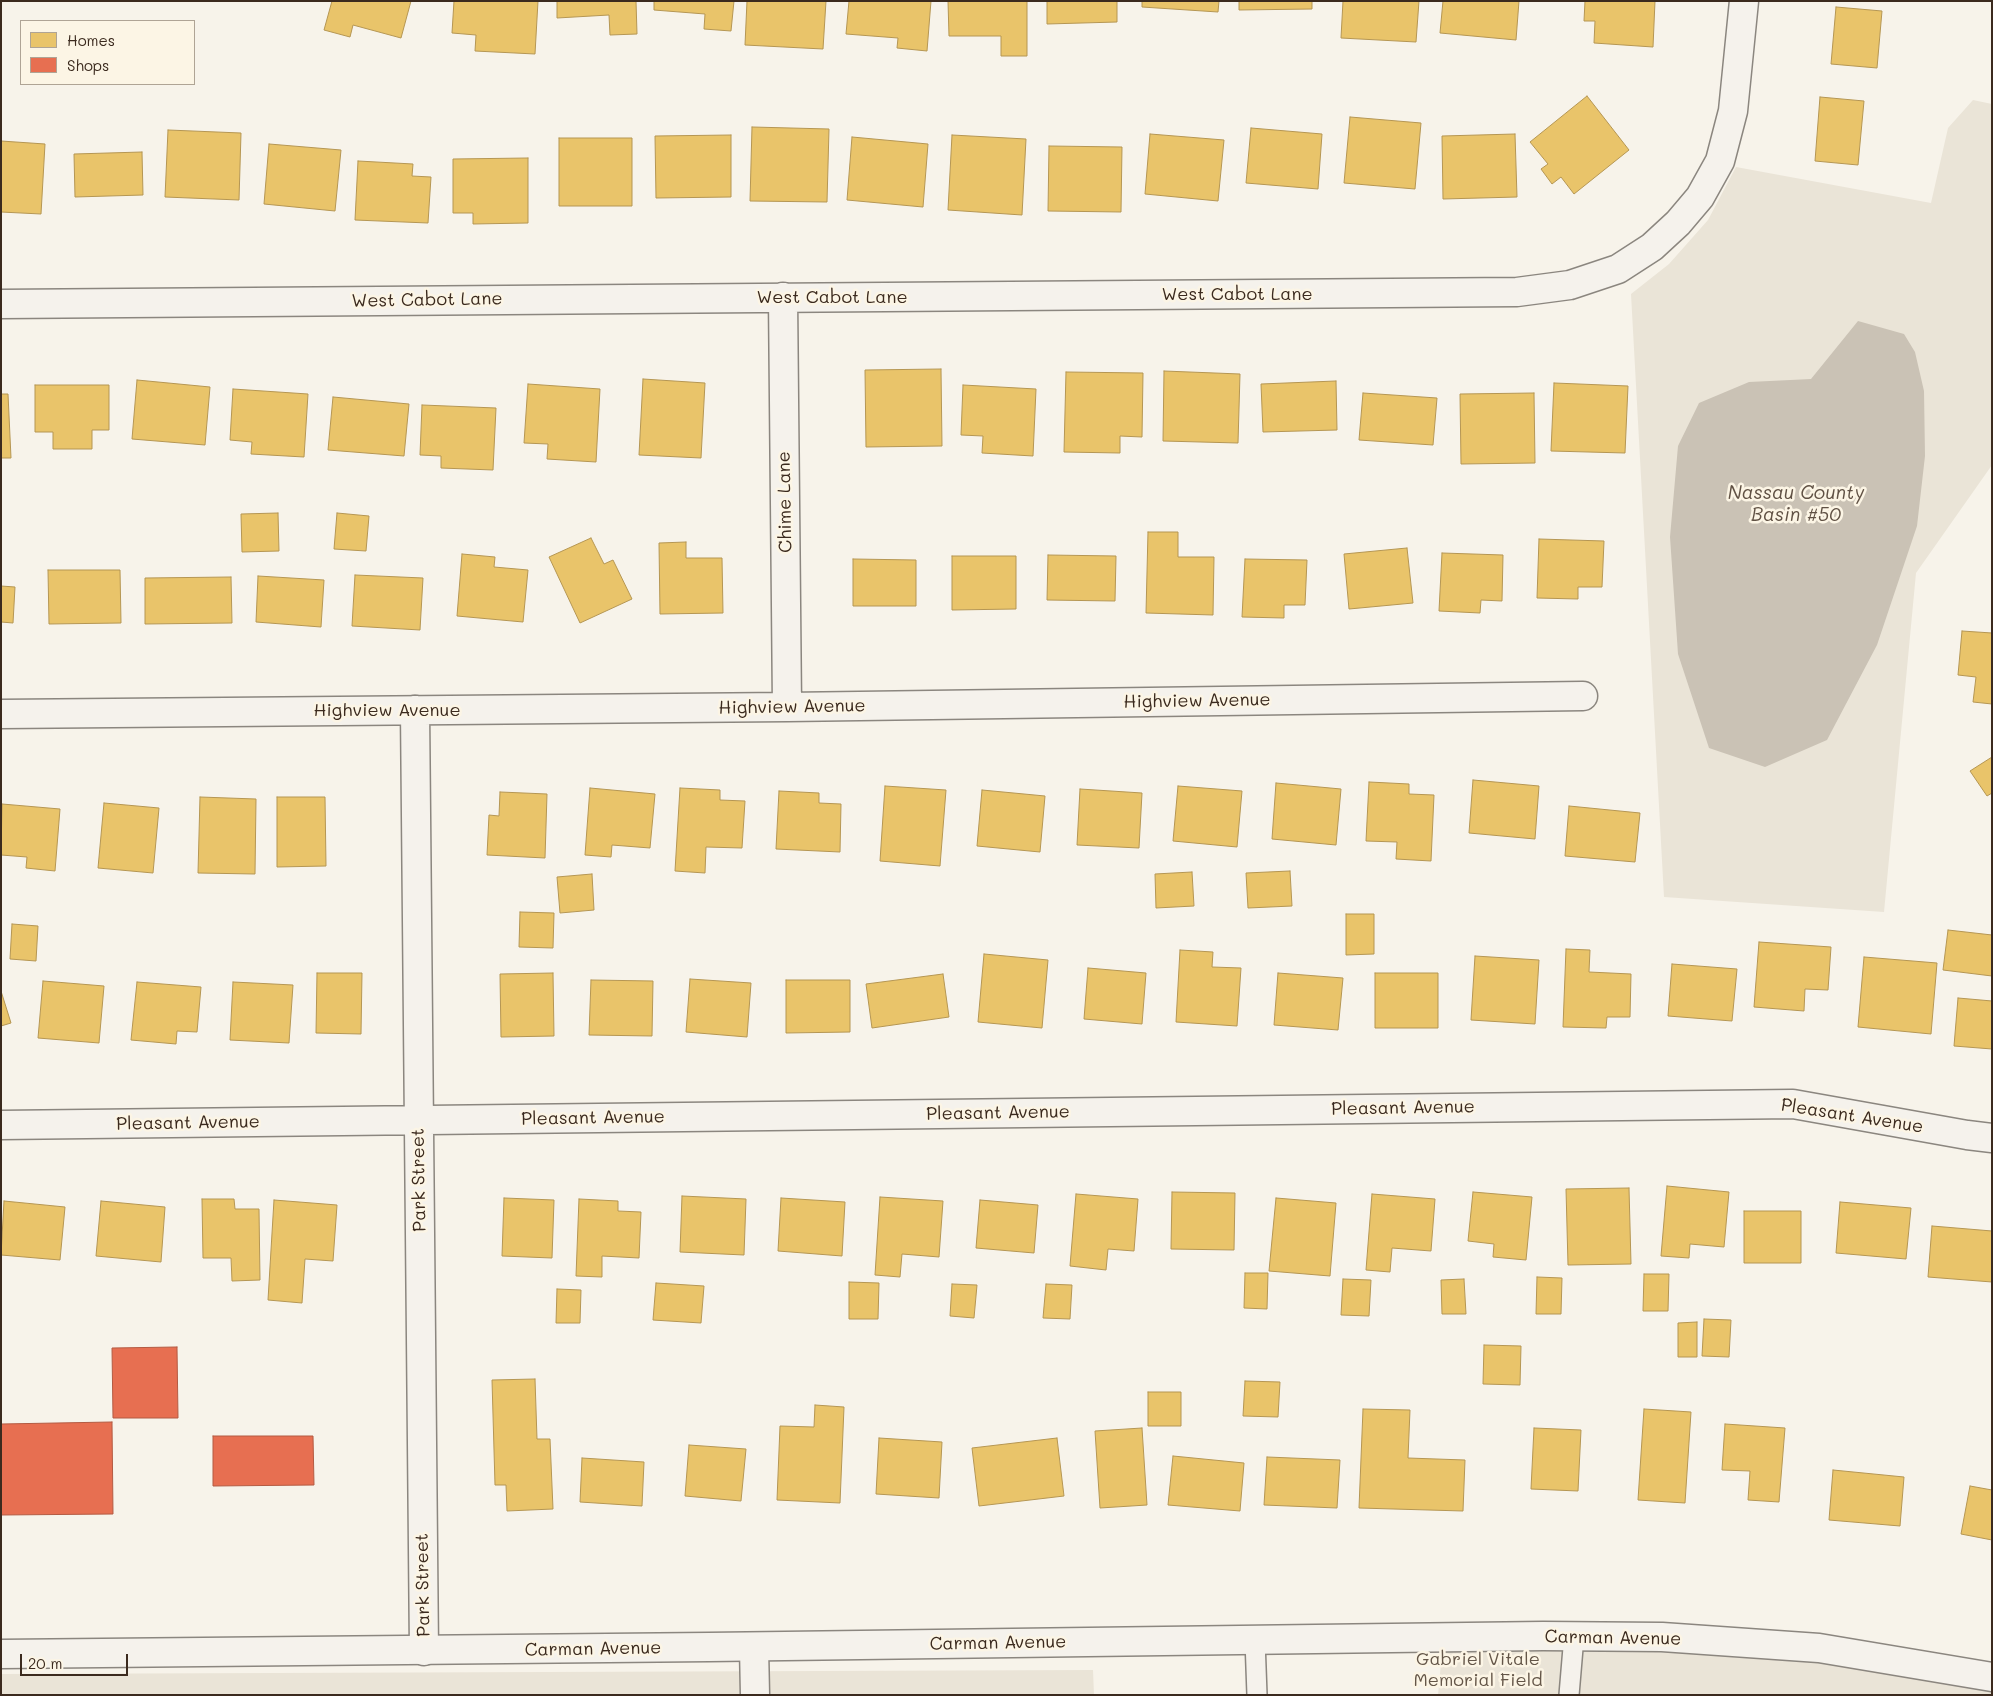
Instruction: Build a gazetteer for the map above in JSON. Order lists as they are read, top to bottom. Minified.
{"streets":{"street":["West Cabot Lane","Chime Lane","Highview Avenue","Pleasant Avenue","Park Street","Carman Avenue"]},"crossings":[["West Cabot Lane","Chime Lane"],["Chime Lane","Highview Avenue"],["Highview Avenue","Park Street"],["Pleasant Avenue","Park Street"],["Park Street","Carman Avenue"]],"water":["Nassau County Basin #50"],"parks":["Gabriel Vitale Memorial Field"],"legend":["Homes","Shops"],"scale_bar":"20 m"}
